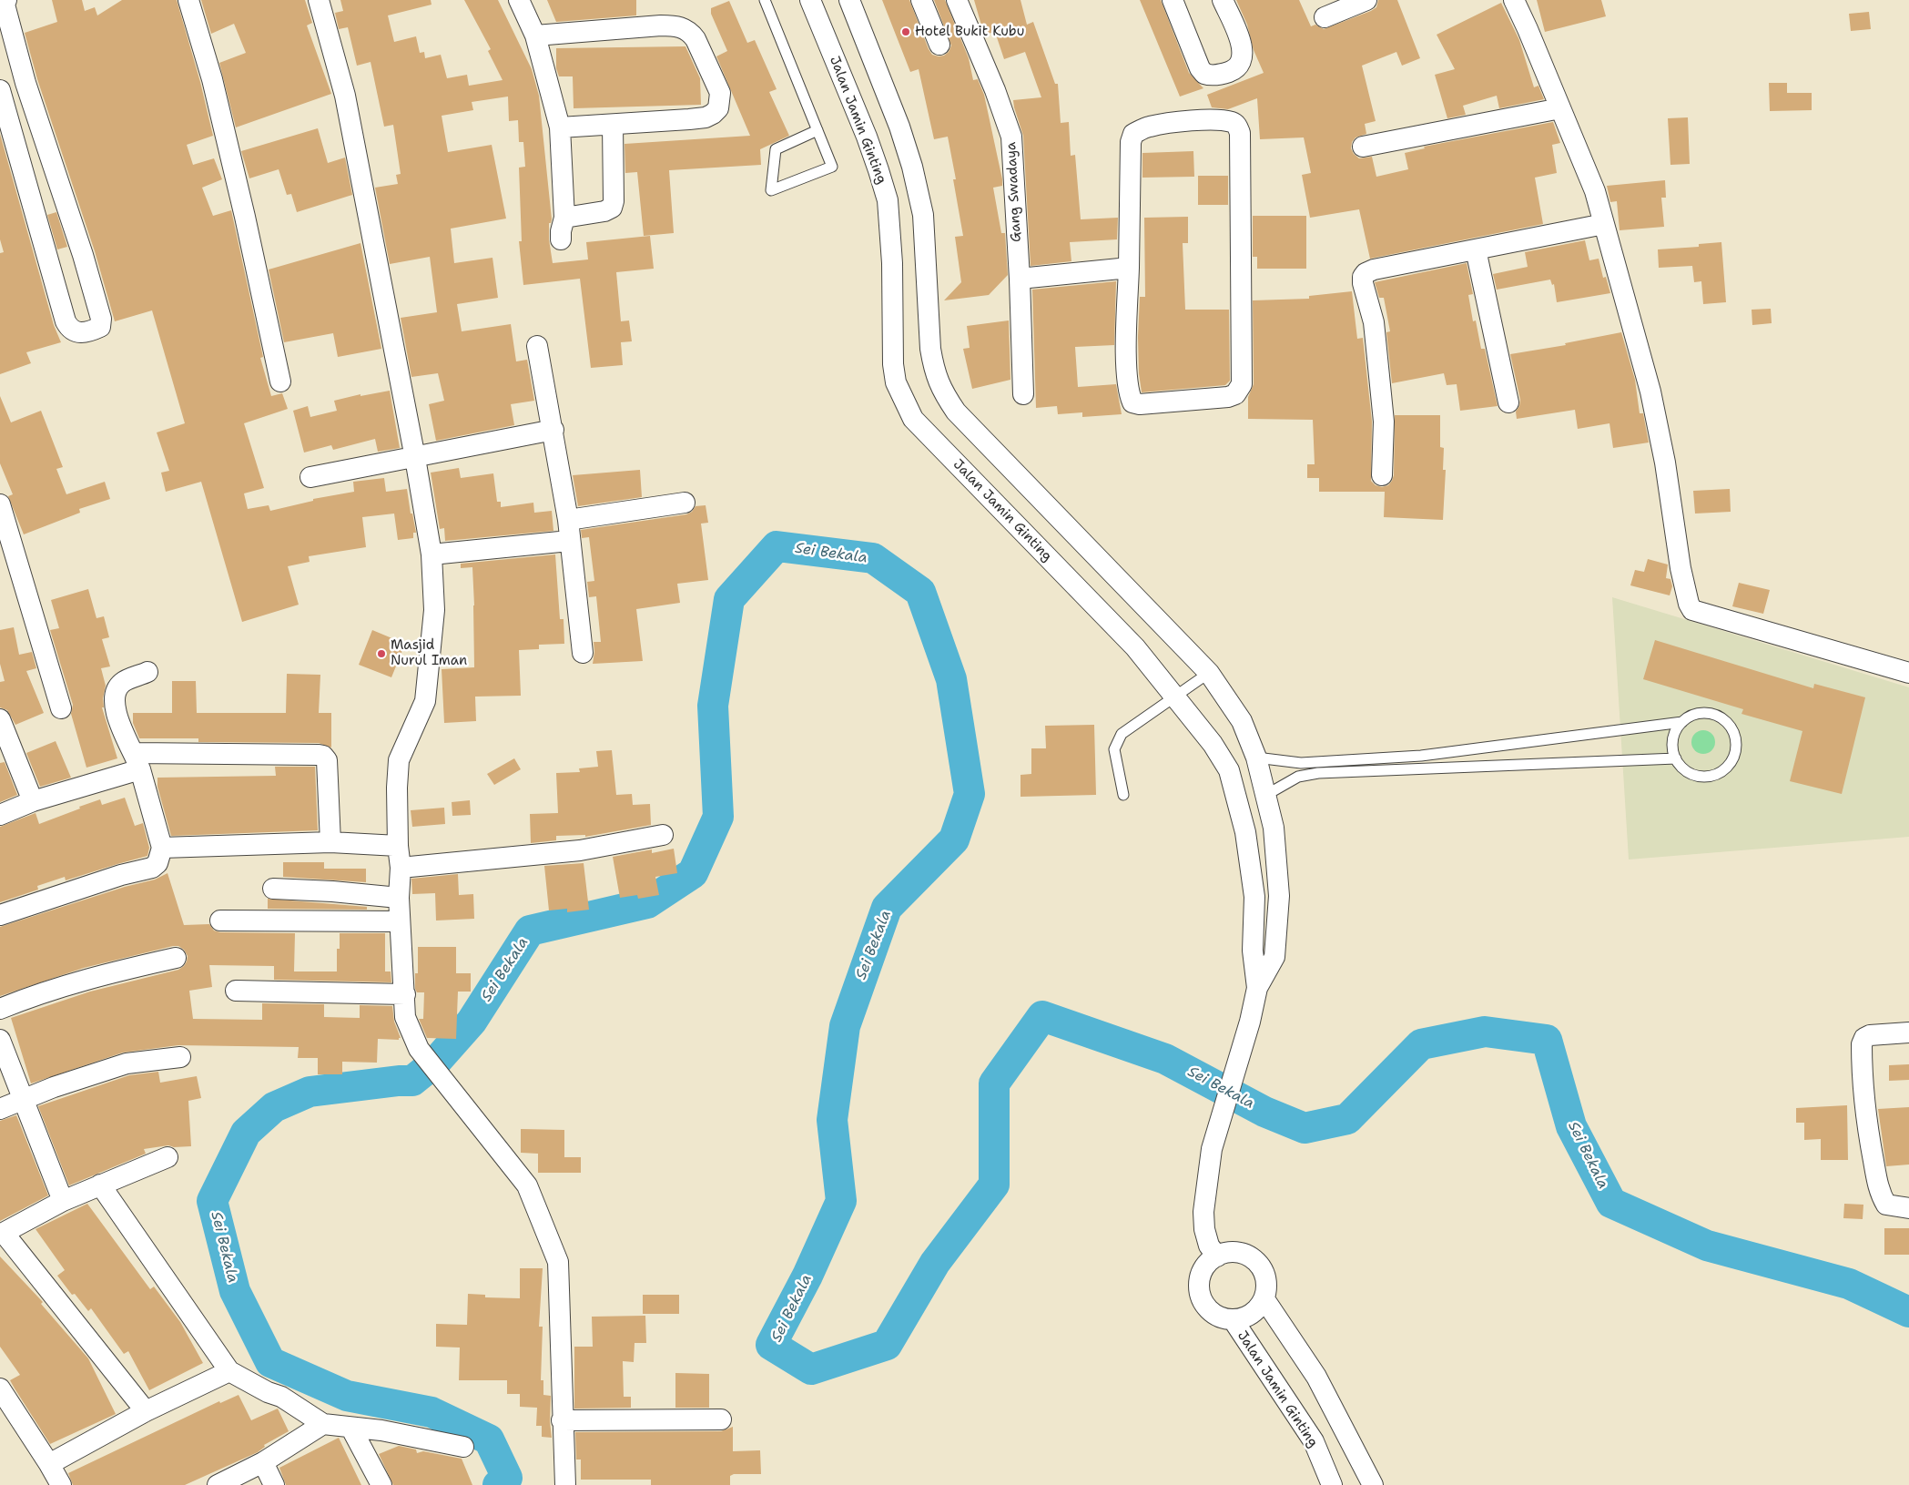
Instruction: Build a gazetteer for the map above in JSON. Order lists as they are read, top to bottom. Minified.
{"streets":{"street":["Jalan Jamin Ginting","Gang Swadaya"]},"water":["Sei Bekala"],"places":["Hotel Bukit Kubu","Masjid Nurul Iman"]}
